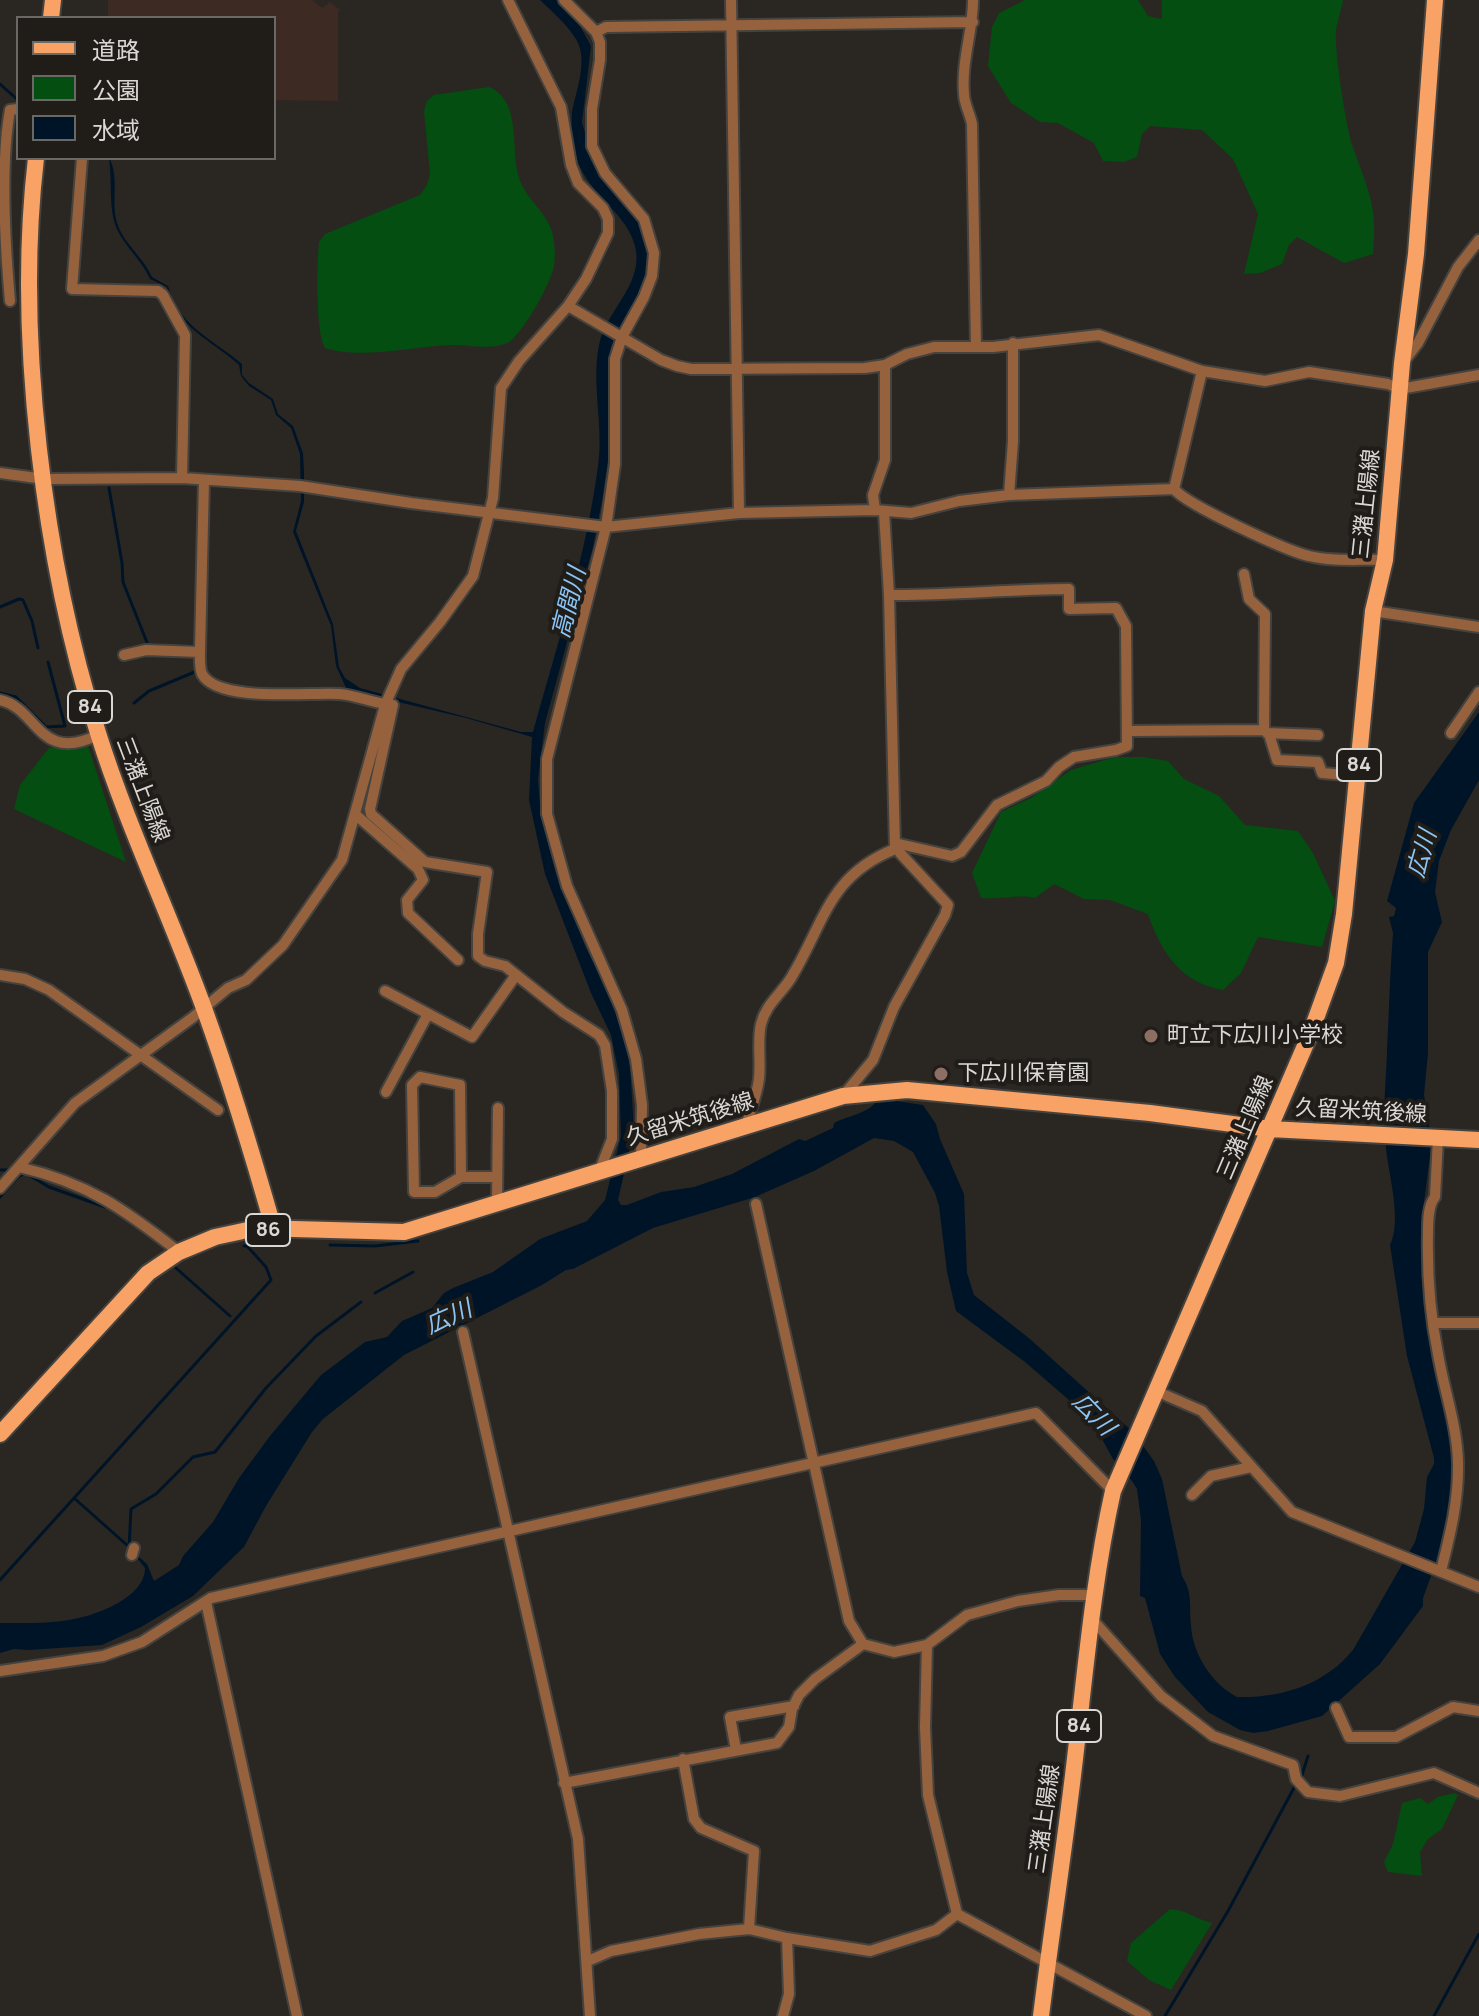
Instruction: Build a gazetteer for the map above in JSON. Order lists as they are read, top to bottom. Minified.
{"streets":{"main road":["三潴上陽線","84","久留米筑後線","86"]},"crossings":[["三潴上陽線","久留米筑後線"]],"water":["高間川","広川"],"places":["町立下広川小学校","下広川保育園"],"legend":["道路","公園","水域"]}
